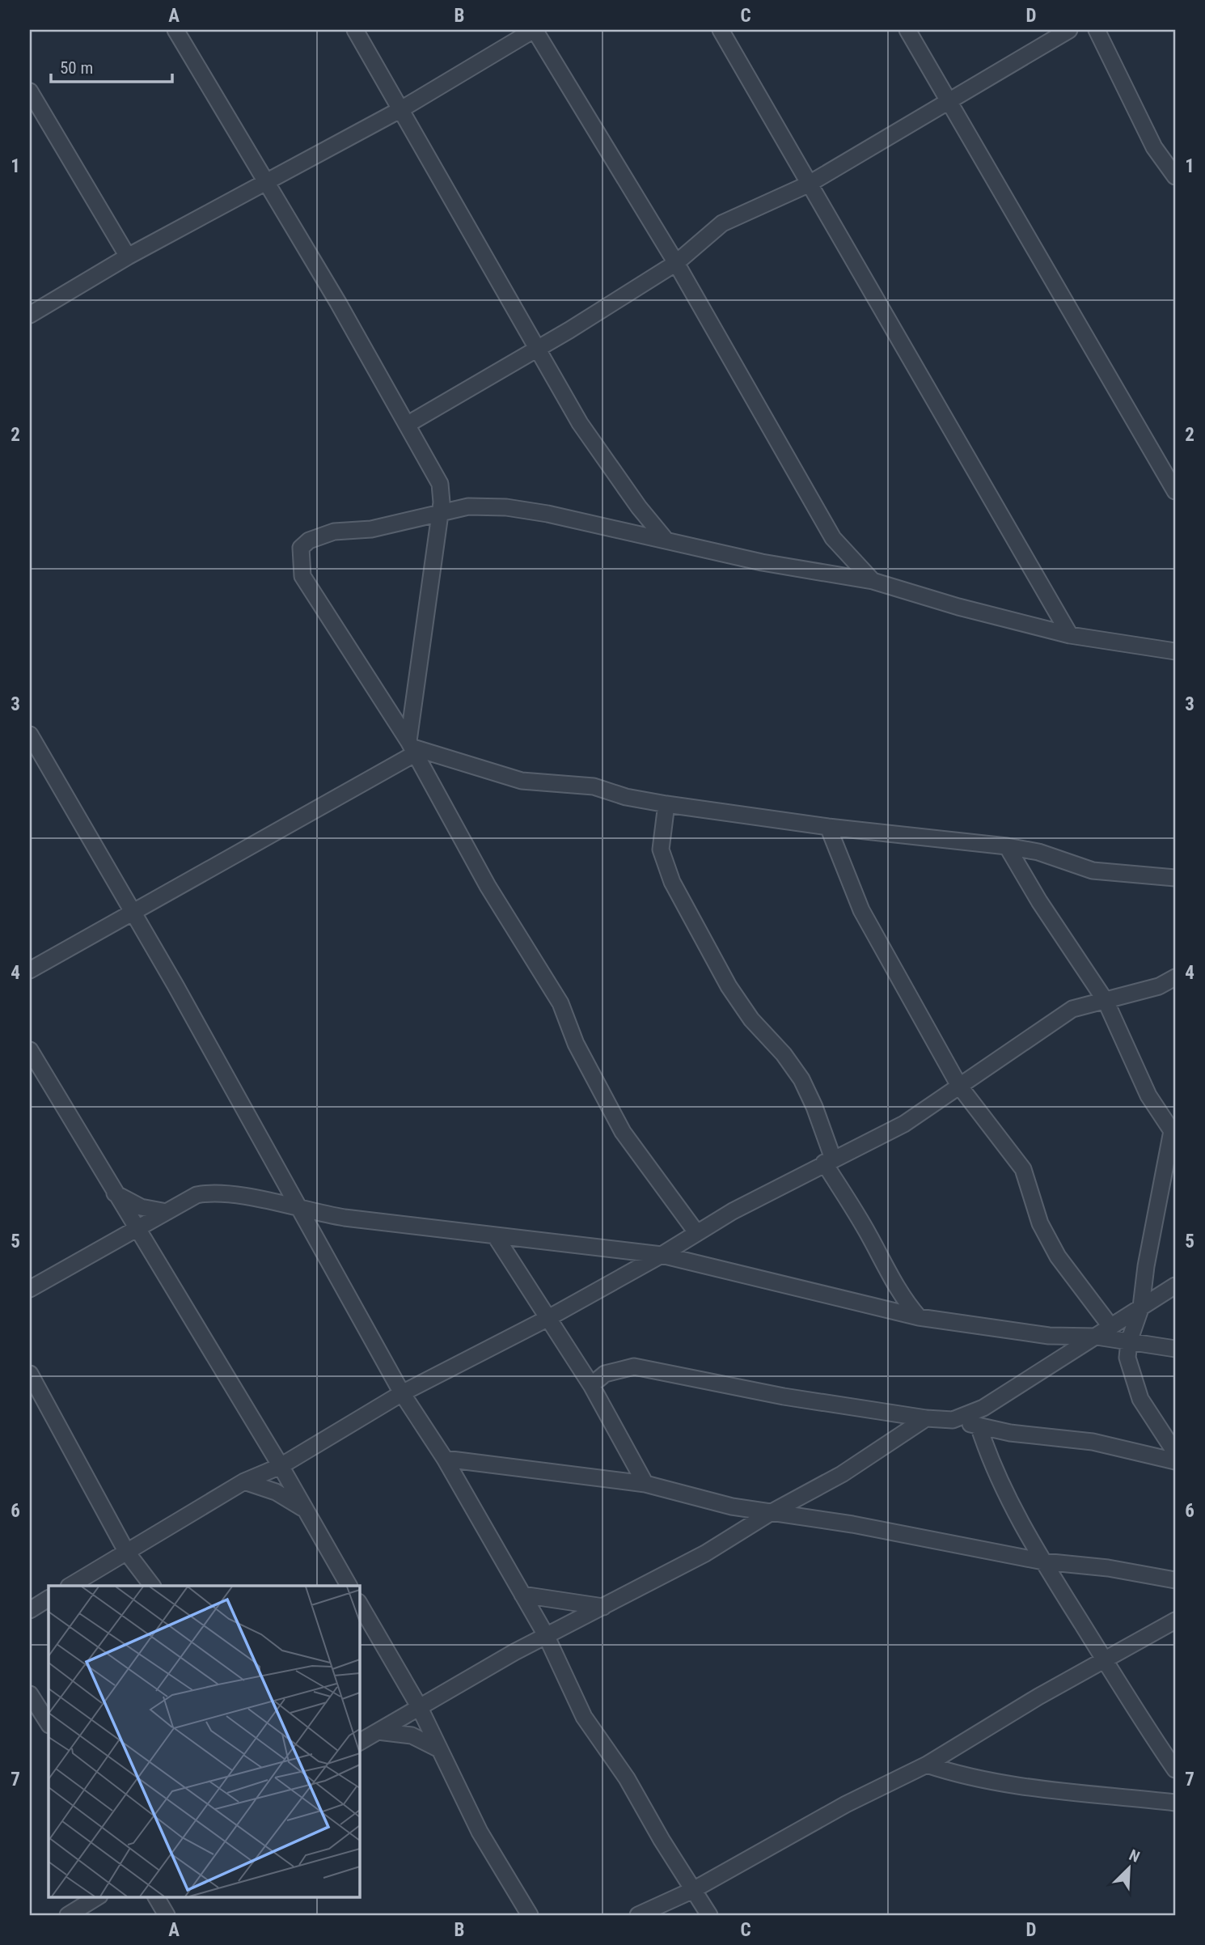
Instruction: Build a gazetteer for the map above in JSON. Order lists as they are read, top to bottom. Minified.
{"scale_bar":"50 m","north":"top right","grid":{"columns":["A","B","C","D"],"rows":["1","2","3","4","5","6","7"]}}
